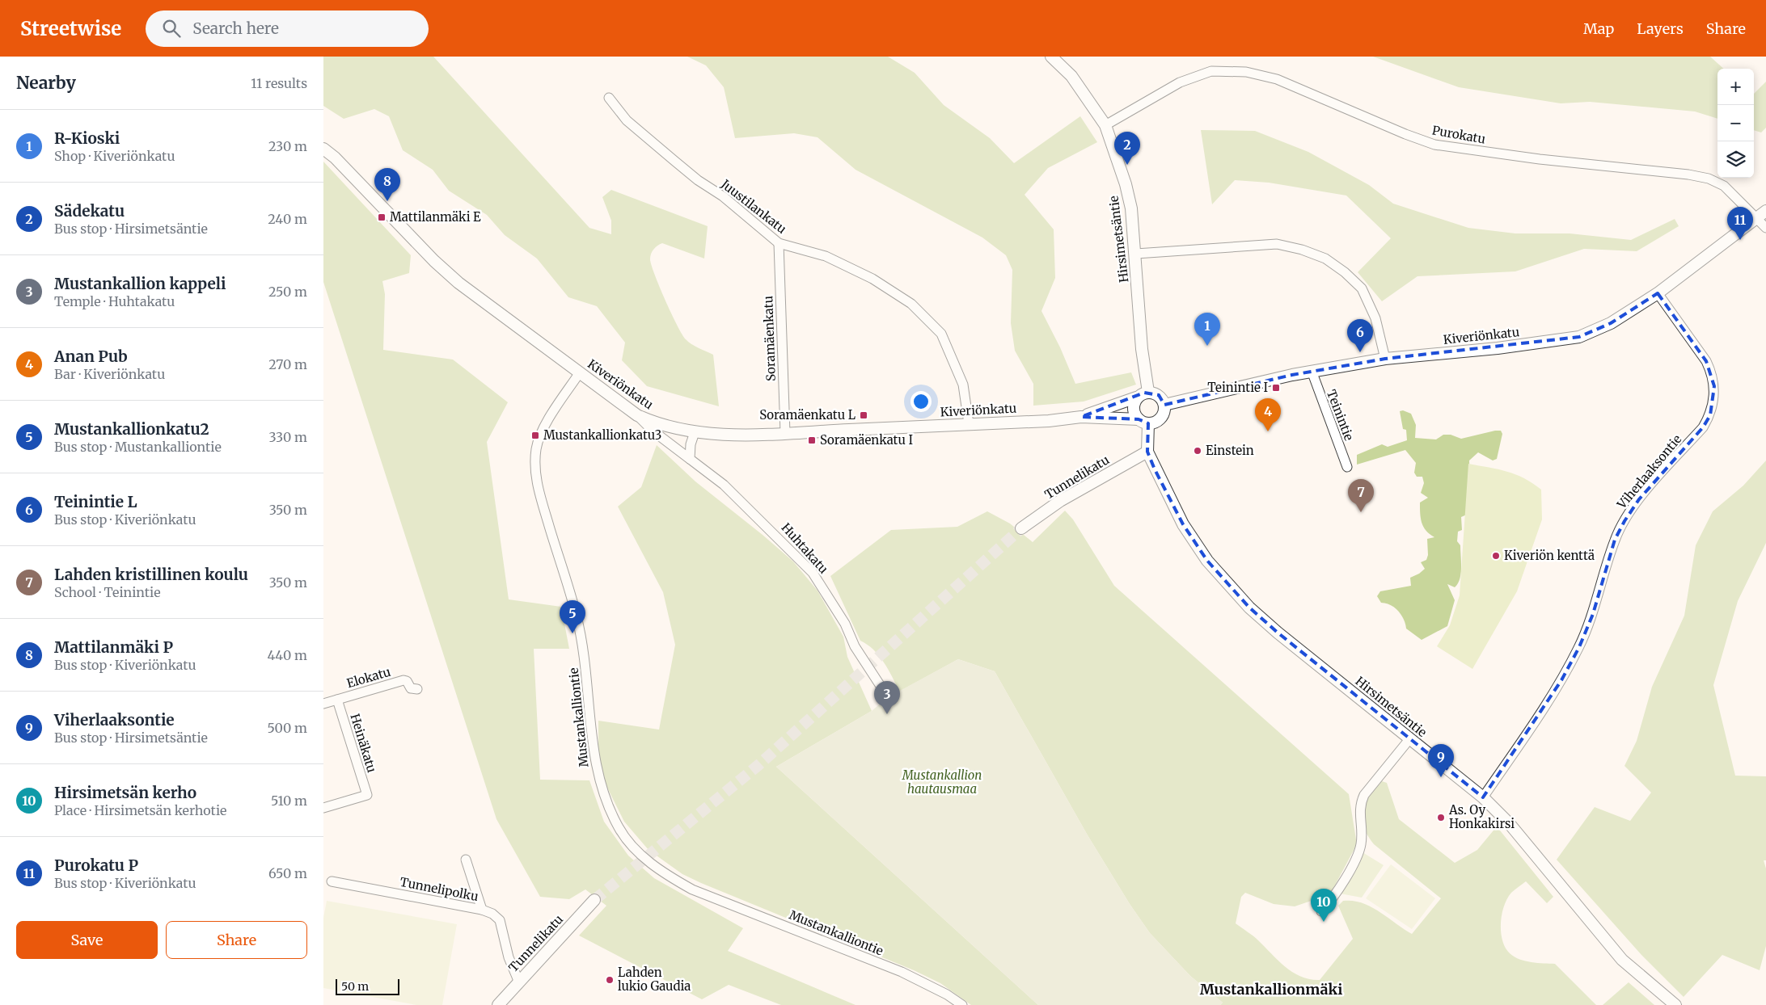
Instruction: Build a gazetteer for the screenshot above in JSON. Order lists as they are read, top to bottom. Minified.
{"streets":{"street":["Purokatu","Juustilankatu","Hirsimetsäntie","Kiveriönkatu","Soramäenkatu","Teinintie","Viherlaaksontie","Tunnelikatu","Huhtakatu","Elokatu","Mustankalliontie","Heinäkatu","Tunnelipolku"]},"crossings":[["Purokatu","Hirsimetsäntie"],["Purokatu","Kiveriönkatu"],["Juustilankatu","Kiveriönkatu"],["Juustilankatu","Soramäenkatu"],["Hirsimetsäntie","Kiveriönkatu"],["Hirsimetsäntie","Viherlaaksontie"],["Hirsimetsäntie","Tunnelikatu"],["Kiveriönkatu","Soramäenkatu"],["Kiveriönkatu","Teinintie"],["Kiveriönkatu","Viherlaaksontie"],["Kiveriönkatu","Huhtakatu"],["Kiveriönkatu","Mustankalliontie"],["Tunnelikatu","Tunnelipolku"],["Elokatu","Heinäkatu"]],"districts":["Mustankallionmäki"],"parks":["Mustankallion hautausmaa"],"places":{"transit":["Mattilanmäki E","Teinintie I","Soramäenkatu L","Mustankallionkatu3","Soramäenkatu I"],"other":["Einstein","Kiveriön kenttä","As. Oy Honkakirsi","Lahden lukio Gaudia"]},"scale_bar":"50 m","page":{"header":"Streetwise","search":"Search here","nav":["Map","Layers","Share"],"heading":["Nearby","11 results"],"map_buttons":["+","−"],"list":[{"mark":"1","name":"R-Kioski","note":"Shop · Kiveriönkatu","value":"230 m"},{"mark":"2","name":"Sädekatu","note":"Bus stop · Hirsimetsäntie","value":"240 m"},{"mark":"3","name":"Mustankallion kappeli","note":"Temple · Huhtakatu","value":"250 m"},{"mark":"4","name":"Anan Pub","note":"Bar · Kiveriönkatu","value":"270 m"},{"mark":"5","name":"Mustankallionkatu2","note":"Bus stop · Mustankalliontie","value":"330 m"},{"mark":"6","name":"Teinintie L","note":"Bus stop · Kiveriönkatu","value":"350 m"},{"mark":"7","name":"Lahden kristillinen koulu","note":"School · Teinintie","value":"350 m"},{"mark":"8","name":"Mattilanmäki P","note":"Bus stop · Kiveriönkatu","value":"440 m"},{"mark":"9","name":"Viherlaaksontie","note":"Bus stop · Hirsimetsäntie","value":"500 m"},{"mark":"10","name":"Hirsimetsän kerho","note":"Place · Hirsimetsän kerhotie","value":"510 m"},{"mark":"11","name":"Purokatu P","note":"Bus stop · Kiveriönkatu","value":"650 m"}],"pins":["2","8","11","1","6","4","7","5","3","9","10"],"buttons":["Save","Share"],"scale":"50 m"}}
